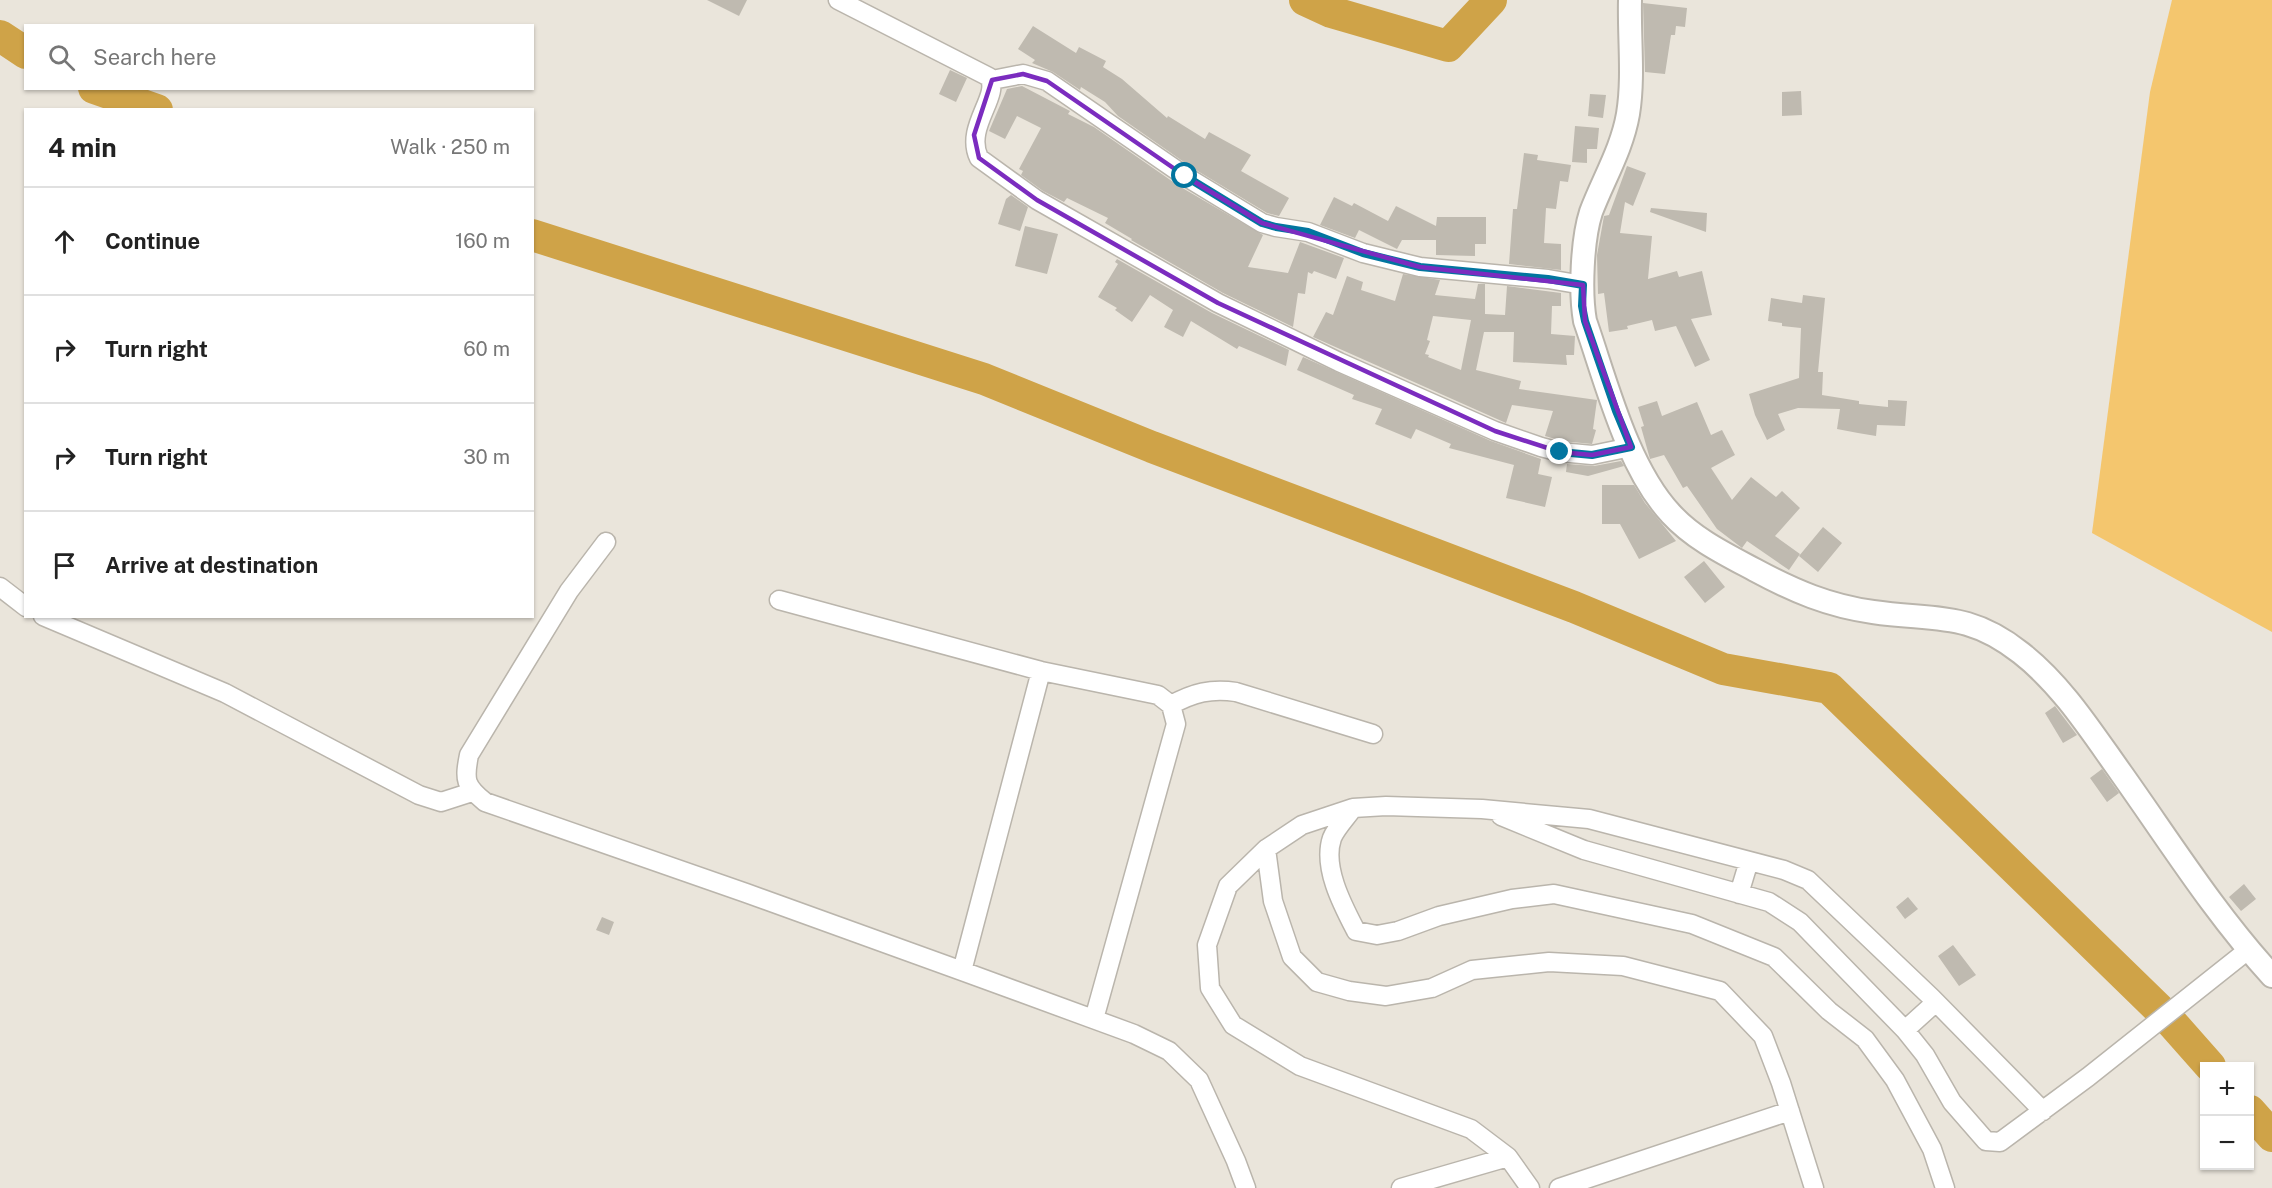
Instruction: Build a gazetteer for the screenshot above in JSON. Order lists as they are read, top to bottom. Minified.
{"page":{"search":"Search here","heading":["4 min","Walk · 250 m"],"list":[["Continue","160 m"],["Turn right","60 m"],["Turn right","30 m"],"Arrive at destination"],"map_buttons":["+","−"]}}
